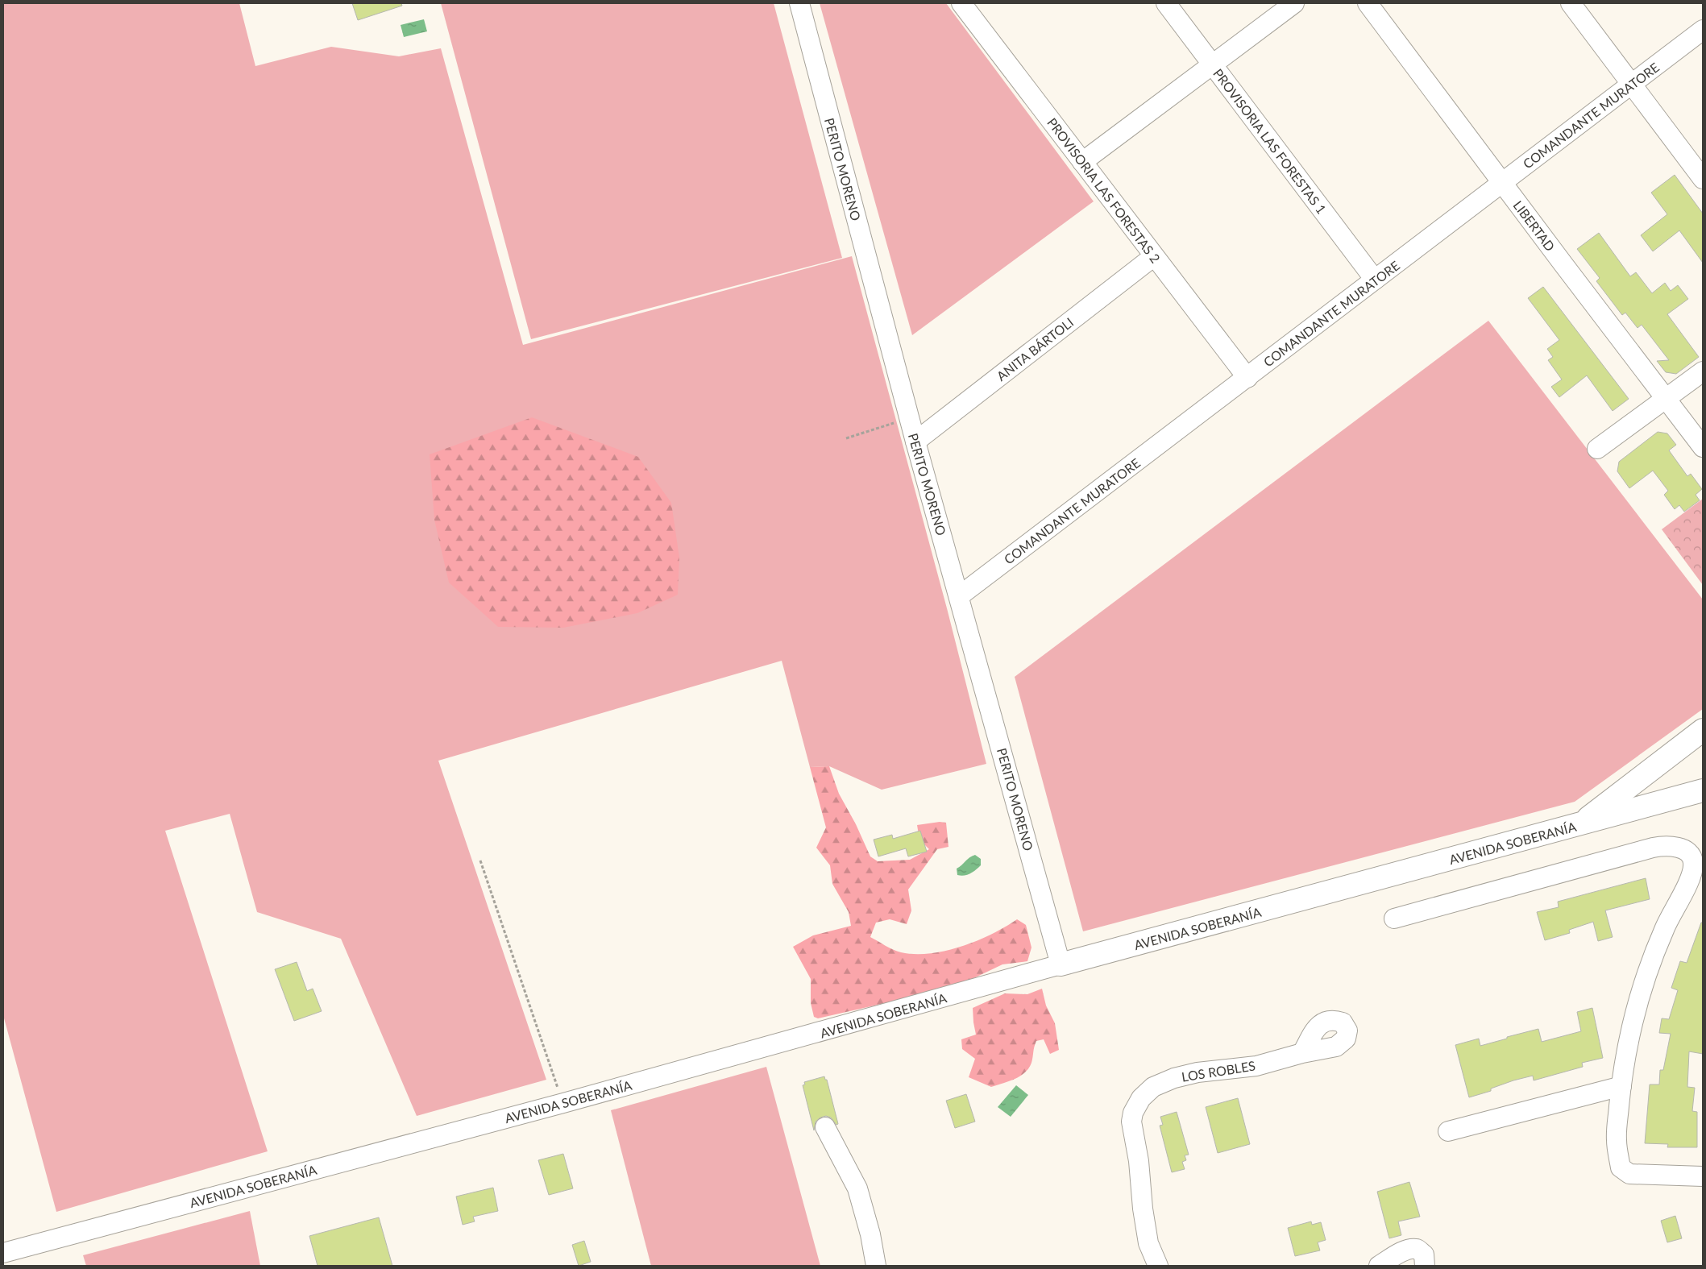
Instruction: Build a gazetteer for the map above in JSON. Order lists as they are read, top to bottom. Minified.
{"streets":{"street":["COMANDANTE MURATORE","PROVISORIA LAS FORESTAS 1","PERITO MORENO","PROVISORIA LAS FORESTAS 2","LIBERTAD","ANITA BÁRTOLI","AVENIDA SOBERANÍA","LOS ROBLES"]},"crossings":[["COMANDANTE MURATORE","PROVISORIA LAS FORESTAS 1"],["COMANDANTE MURATORE","PERITO MORENO"],["COMANDANTE MURATORE","PROVISORIA LAS FORESTAS 2"],["COMANDANTE MURATORE","LIBERTAD"],["PERITO MORENO","ANITA BÁRTOLI"],["PERITO MORENO","AVENIDA SOBERANÍA"],["PROVISORIA LAS FORESTAS 2","ANITA BÁRTOLI"]]}
